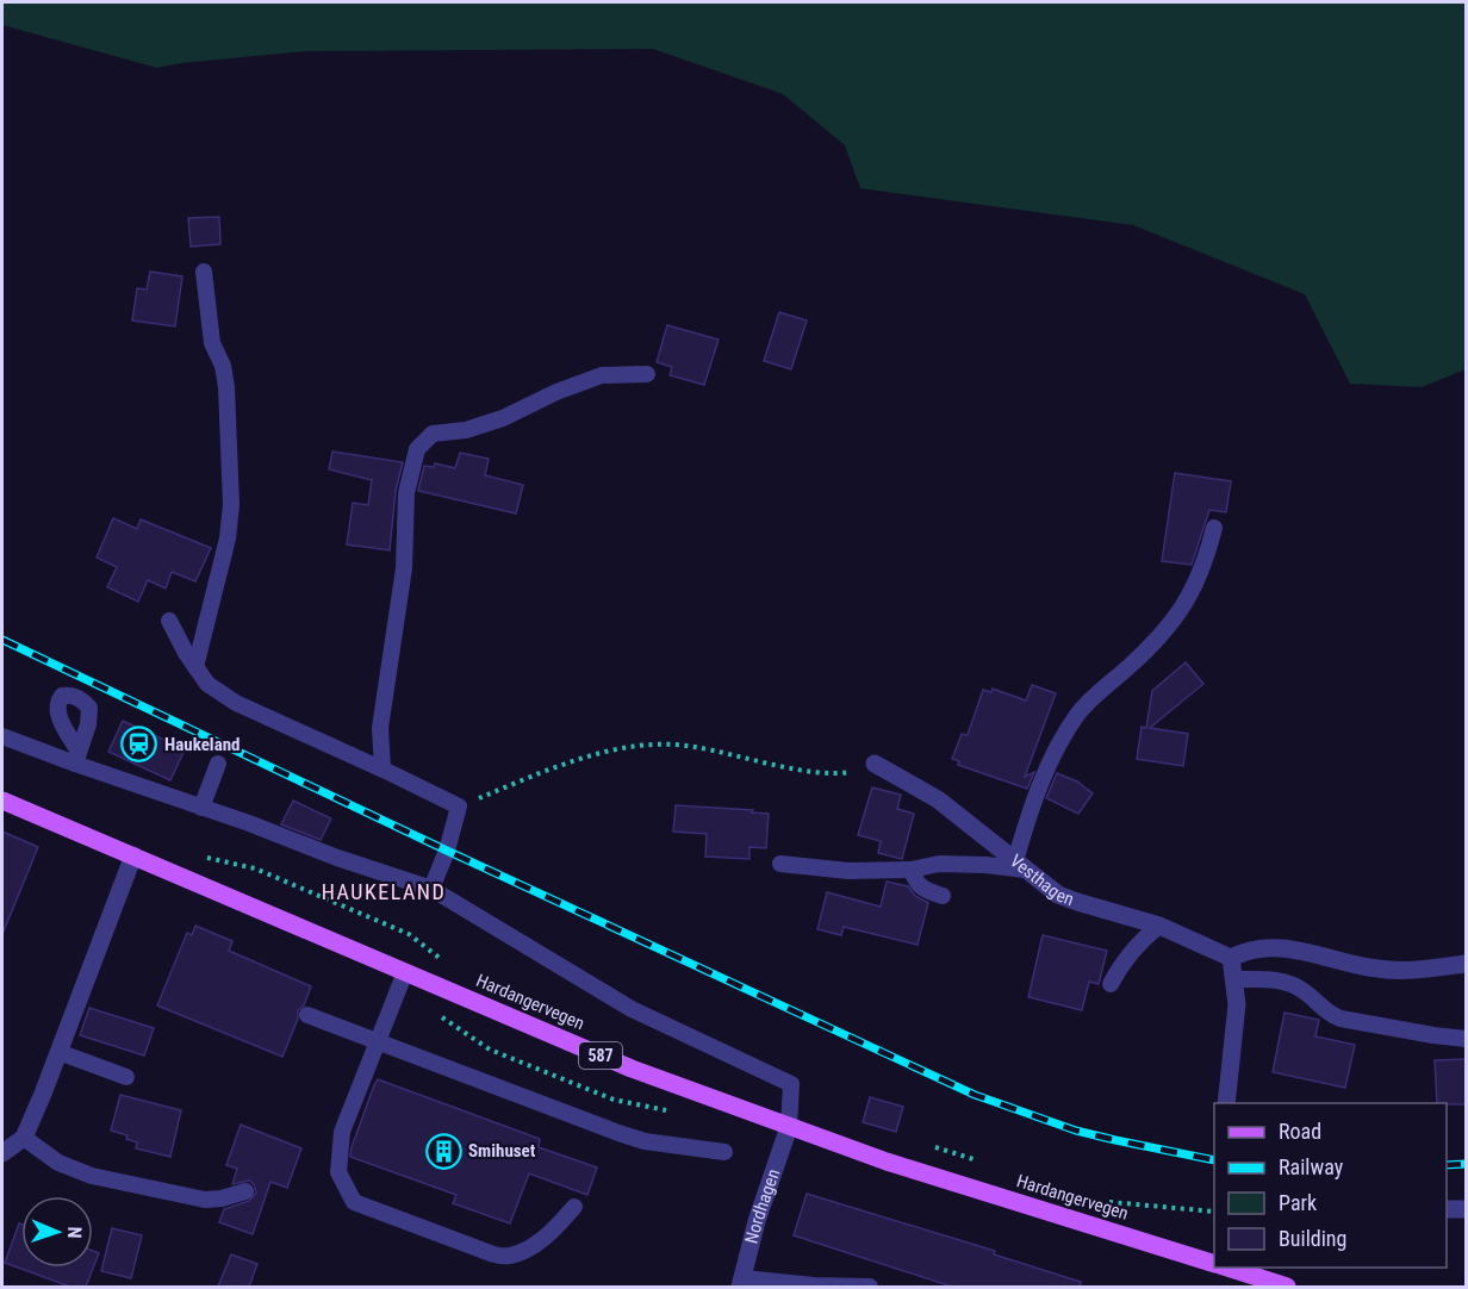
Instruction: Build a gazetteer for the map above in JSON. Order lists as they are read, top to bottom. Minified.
{"streets":{"main road":["Hardangervegen","587"],"street":["Vesthagen","Nordhagen"]},"crossings":[["Hardangervegen","Nordhagen"]],"districts":["HAUKELAND"],"places":{"station":["Haukeland"],"building":["Smihuset"]},"legend":["Road","Railway","Park","Building"],"north":"right"}
